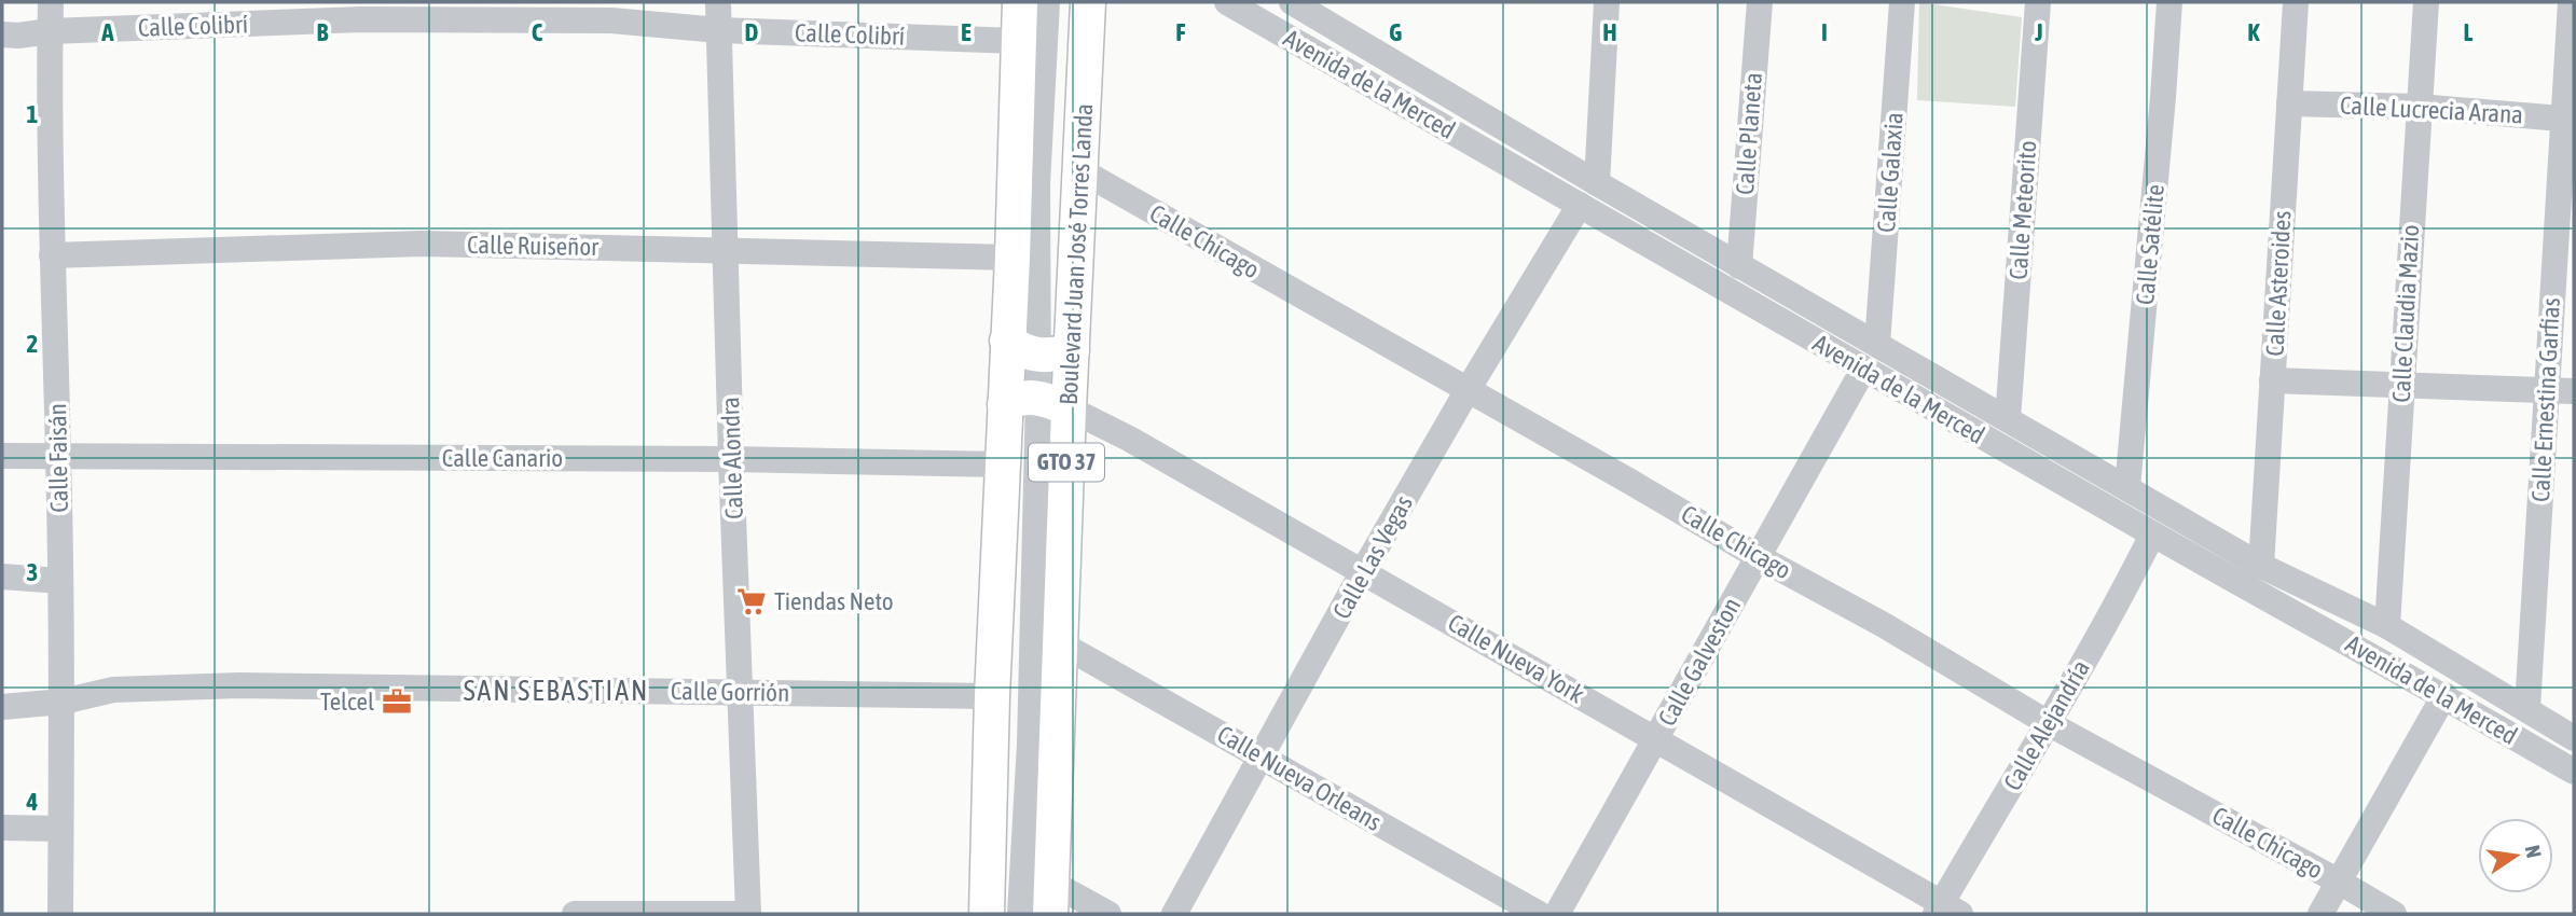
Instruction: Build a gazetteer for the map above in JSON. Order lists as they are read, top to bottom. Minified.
{"streets":{"main road":["Boulevard Juan José Torres Landa","GTO 37"],"street":["Calle Colibrí","Avenida de la Merced","Calle Lucrecia Arana","Calle Planeta","Calle Galaxia","Calle Meteorito","Calle Chicago","Calle Satélite","Calle Ruiseñor","Calle Asteroides","Calle Claudia Mazio","Calle Ernestina Garfias","Calle Faisán","Calle Canario","Calle Alondra","Calle Las Vegas","Calle Nueva York","Calle Galveston","Calle Gorrión","Calle Alejandría","Calle Nueva Orleans"]},"crossings":[["Calle Colibrí","Calle Faisán"],["Calle Colibrí","Calle Alondra"],["Calle Colibrí","GTO 37"],["Avenida de la Merced","Calle Planeta"],["Avenida de la Merced","Calle Galaxia"],["Avenida de la Merced","Calle Meteorito"],["Avenida de la Merced","Calle Satélite"],["Avenida de la Merced","Calle Asteroides"],["Avenida de la Merced","Calle Claudia Mazio"],["Avenida de la Merced","Calle Ernestina Garfias"],["Avenida de la Merced","Calle Las Vegas"],["Avenida de la Merced","Calle Galveston"],["Avenida de la Merced","Calle Alejandría"],["Calle Lucrecia Arana","Calle Asteroides"],["Calle Lucrecia Arana","Calle Claudia Mazio"],["Calle Lucrecia Arana","Calle Ernestina Garfias"],["Calle Chicago","Boulevard Juan José Torres Landa"],["Calle Chicago","Calle Las Vegas"],["Calle Chicago","Calle Galveston"],["Calle Chicago","Calle Alejandría"],["Calle Ruiseñor","Calle Faisán"],["Calle Ruiseñor","Calle Alondra"],["Calle Ruiseñor","GTO 37"],["Boulevard Juan José Torres Landa","Calle Nueva York"],["Boulevard Juan José Torres Landa","Calle Nueva Orleans"],["Calle Faisán","Calle Canario"],["Calle Faisán","Calle Gorrión"],["Calle Canario","Calle Alondra"],["Calle Canario","GTO 37"],["Calle Alondra","Calle Gorrión"],["GTO 37","Calle Gorrión"],["Calle Las Vegas","Calle Nueva York"],["Calle Las Vegas","Calle Nueva Orleans"],["Calle Nueva York","Calle Galveston"],["Calle Nueva York","Calle Alejandría"]],"districts":["SAN SEBASTIAN"],"places":{"supermarket":["Tiendas Neto"],"office":["Telcel"]},"north":"right","grid":{"columns":["A","B","C","D","E","F","G","H","I","J","K","L"],"rows":["1","2","3","4"]}}
